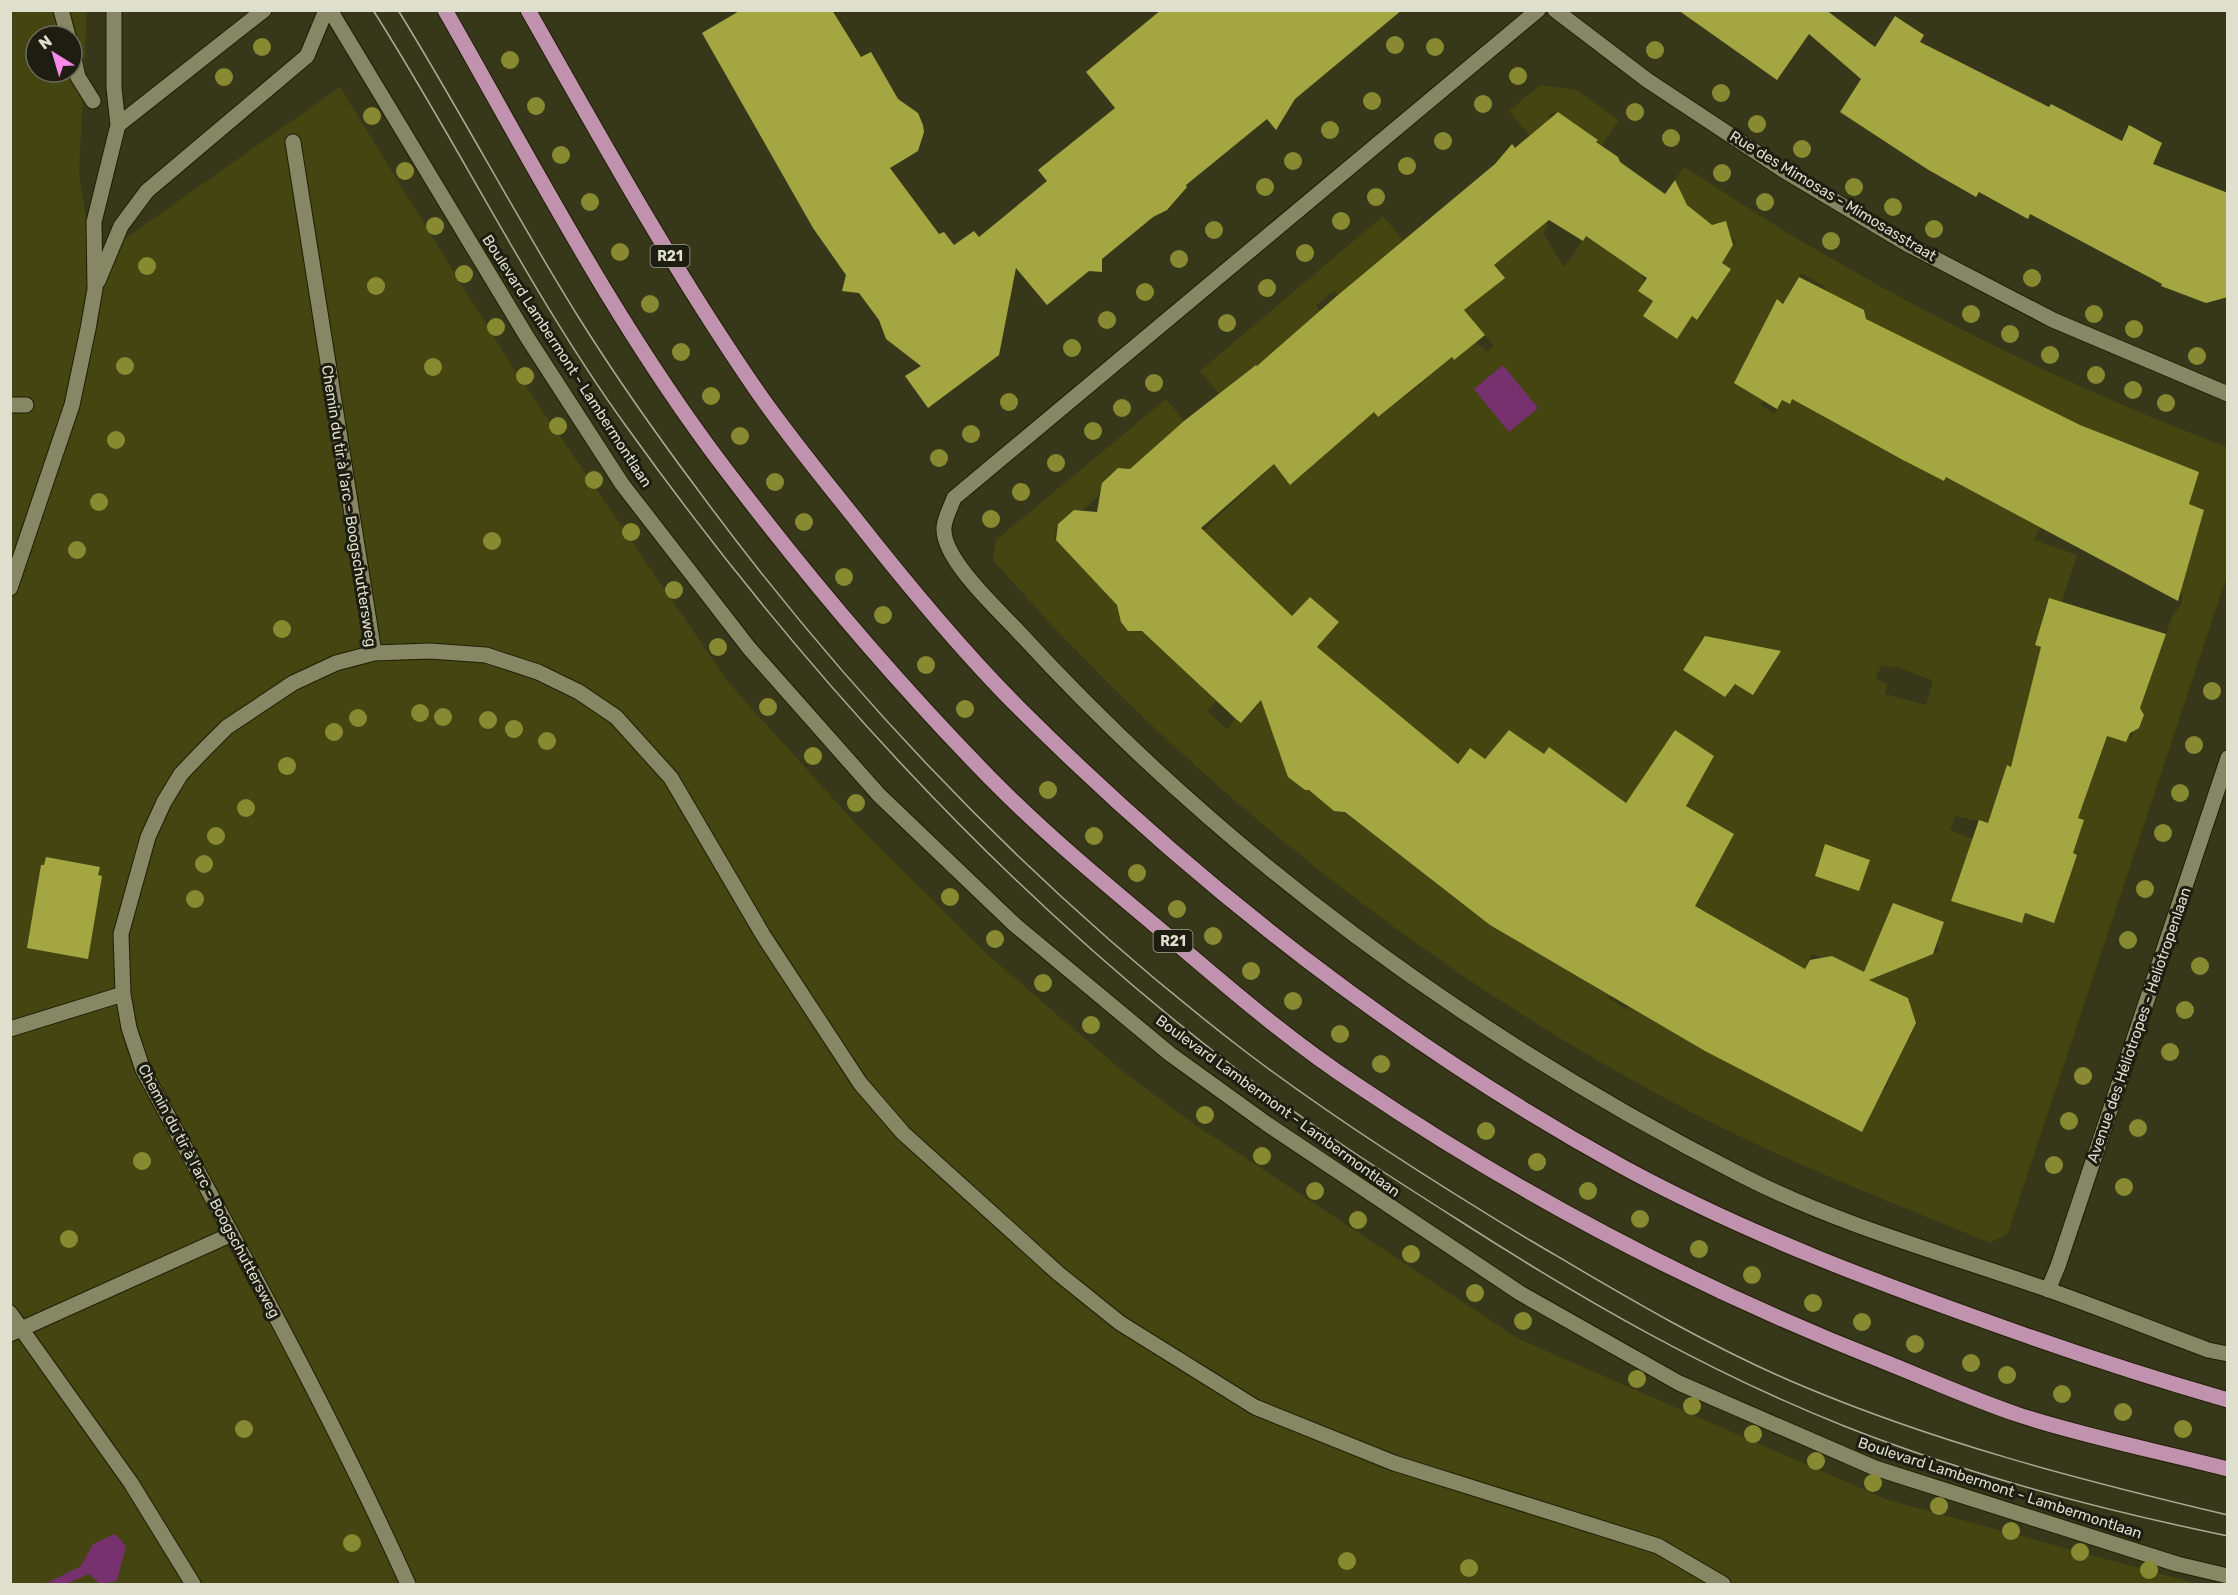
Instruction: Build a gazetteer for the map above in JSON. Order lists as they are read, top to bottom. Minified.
{"streets":{"main road":["R21"],"street":["Rue des Mimosas - Mimosasstraat","Boulevard Lambermont - Lambermontlaan","Chemin du tir à l'arc - Boogschuttersweg","Avenue des Héliotropes - Heliotropenlaan"]},"north":"top left"}
